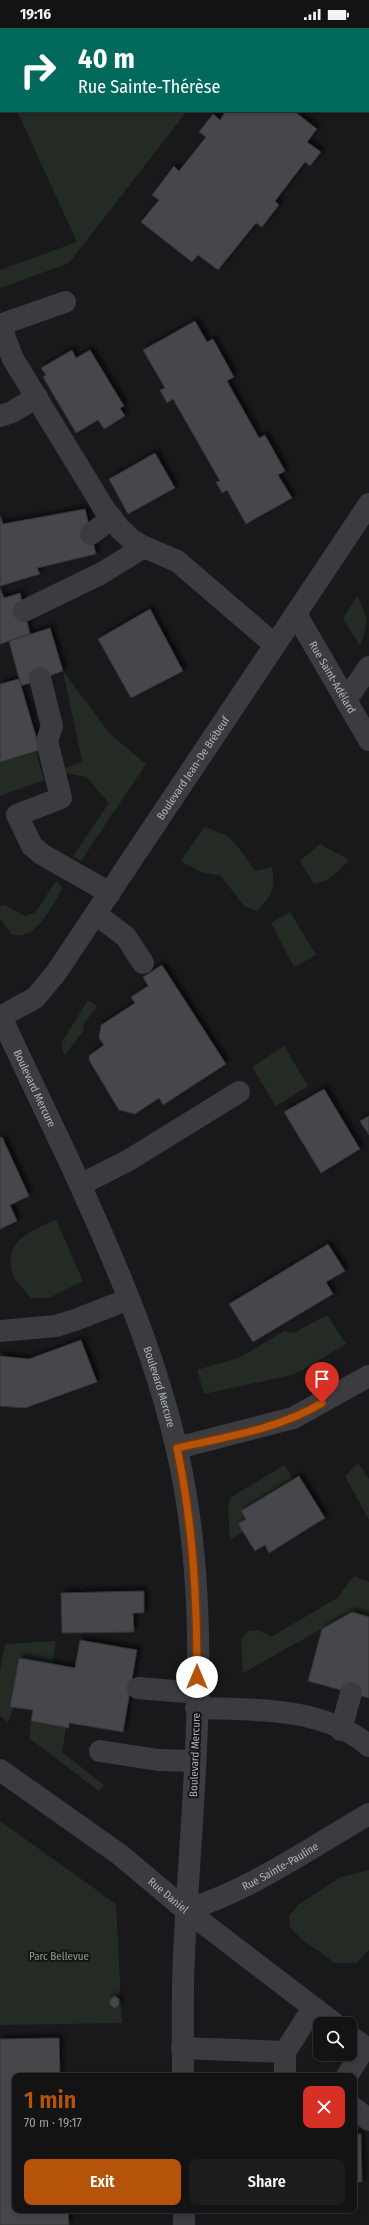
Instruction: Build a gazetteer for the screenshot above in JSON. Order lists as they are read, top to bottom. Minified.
{"streets":{"street":["Rue Saint-Adélard","Boulevard Jean-De Brébeuf","Boulevard Mercure","Rue Sainte-Pauline","Rue Daniel"]},"crossings":[["Rue Saint-Adélard","Boulevard Jean-De Brébeuf"],["Boulevard Jean-De Brébeuf","Boulevard Mercure"],["Boulevard Mercure","Rue Sainte-Pauline"],["Boulevard Mercure","Rue Daniel"],["Rue Sainte-Pauline","Rue Daniel"]],"parks":["Parc Bellevue"],"page":{"status":"19:16","turn":["40 m","Rue Sainte-Thérèse"],"heading":["1 min","70 m · 19:17"],"buttons":["Exit","Share"]}}
